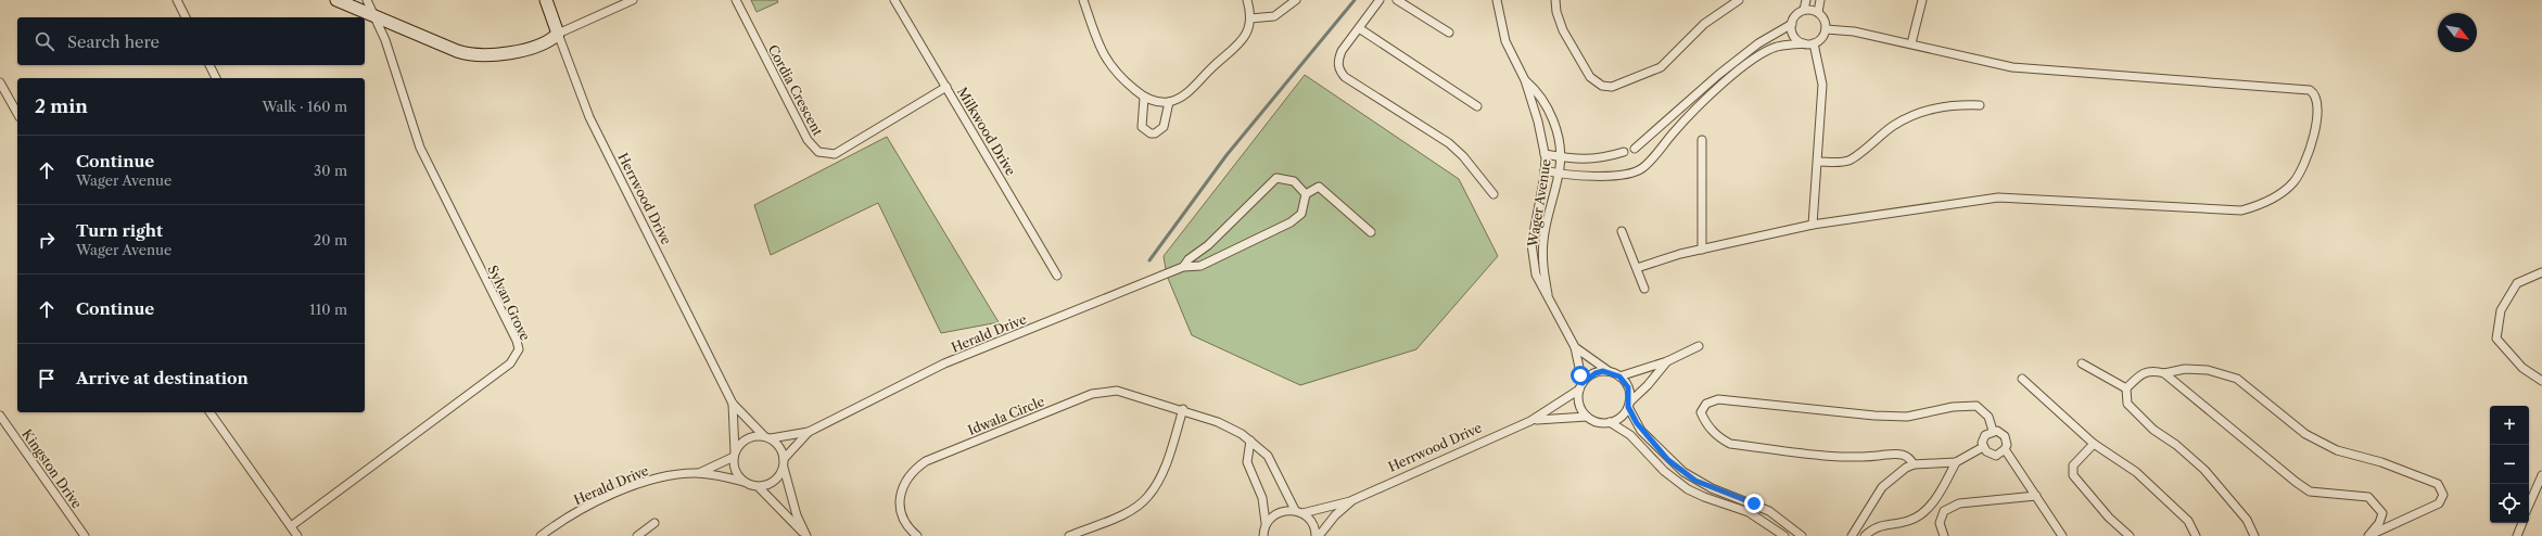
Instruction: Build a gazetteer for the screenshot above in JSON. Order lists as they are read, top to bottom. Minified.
{"streets":{"street":["Cordia Crescent","Milkwood Drive","Herrwood Drive","Wager Avenue","Sylvan Grove","Herald Drive","Idwala Circle","Kingston Drive"]},"crossings":[["Cordia Crescent","Milkwood Drive"],["Herrwood Drive","Herald Drive"],["Herrwood Drive","Idwala Circle"]],"north":"bottom right","page":{"search":"Search here","heading":["2 min","Walk · 160 m"],"list":[["Continue","Wager Avenue","30 m"],["Turn right","Wager Avenue","20 m"],["Continue","110 m"],"Arrive at destination"],"map_buttons":["+","−"]}}
